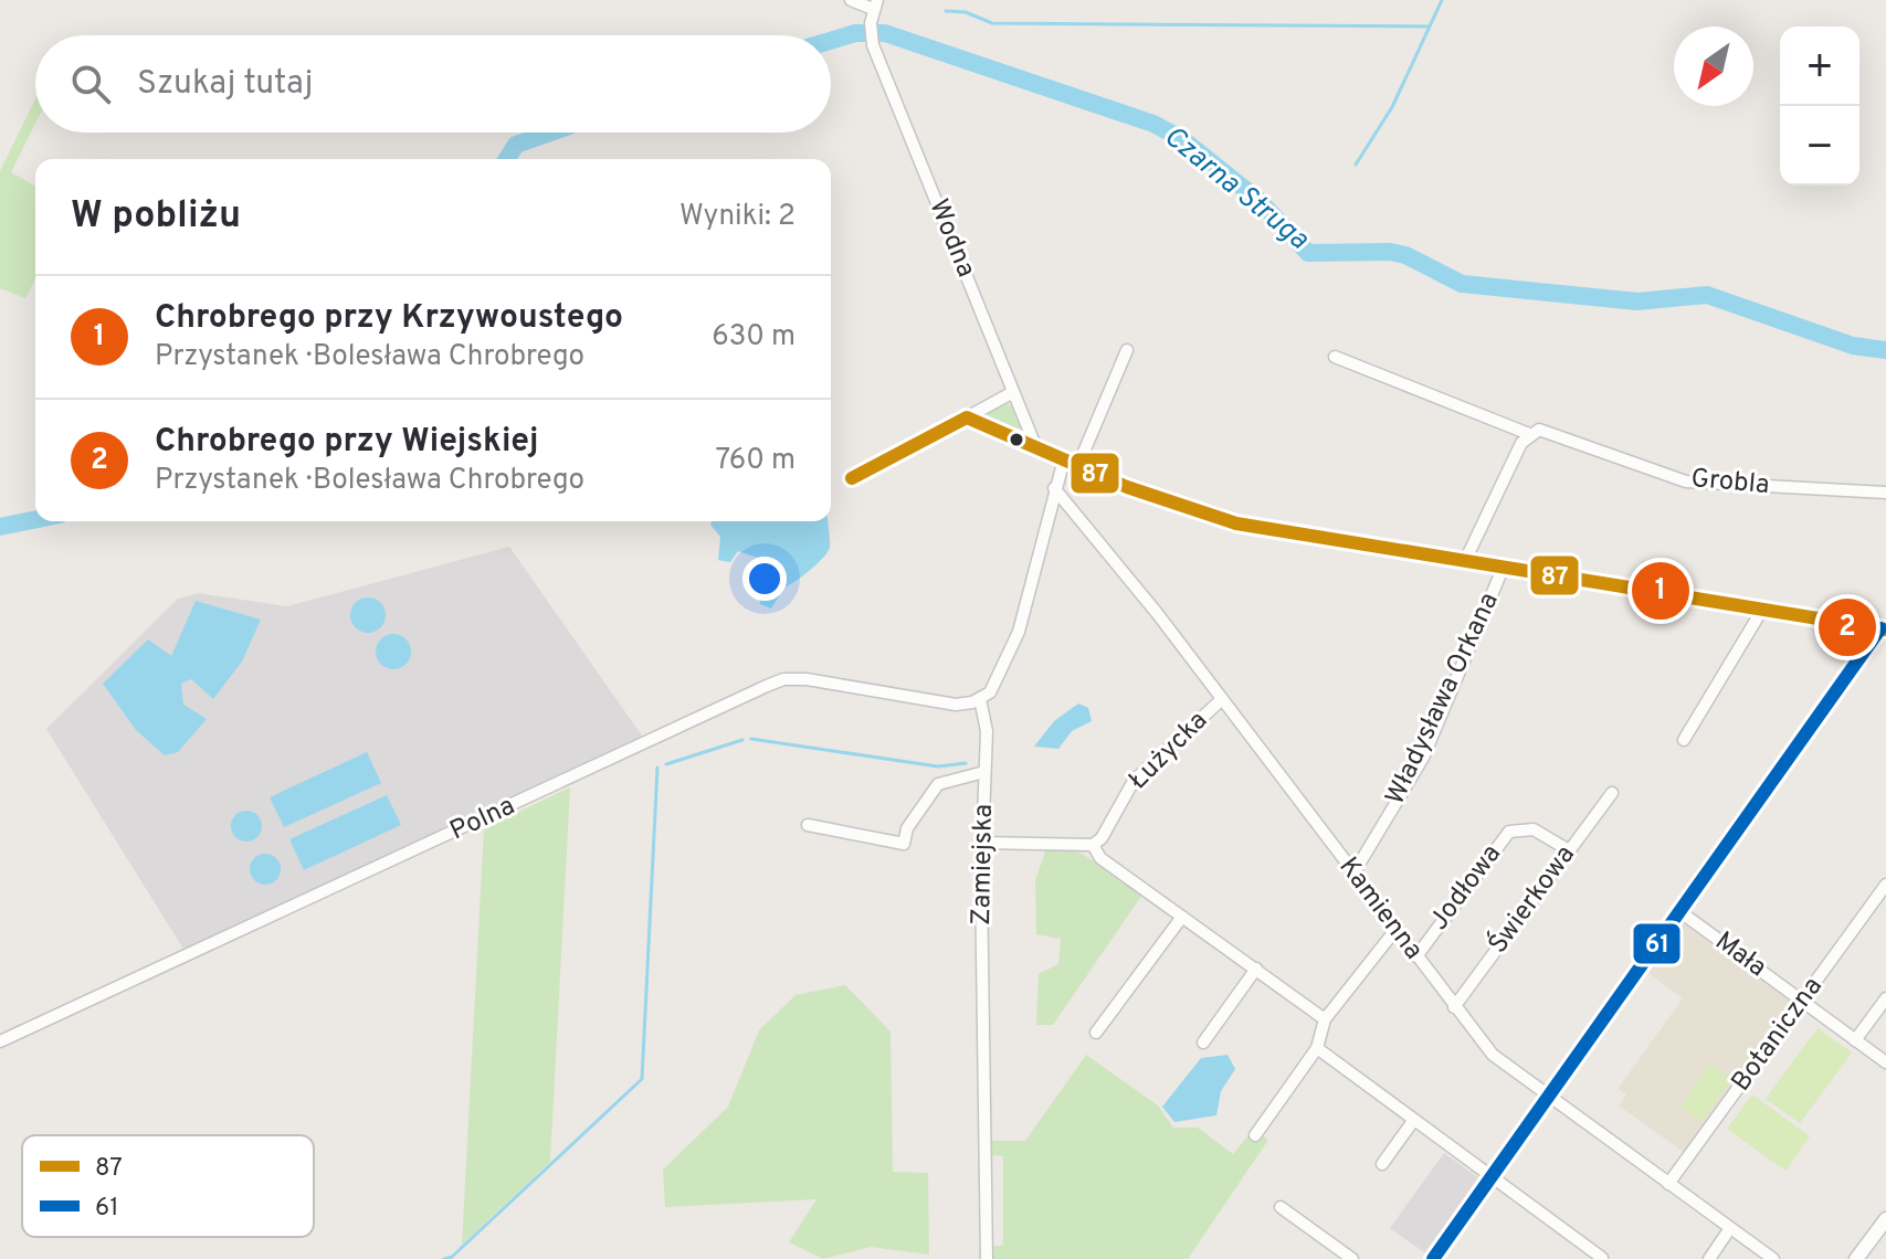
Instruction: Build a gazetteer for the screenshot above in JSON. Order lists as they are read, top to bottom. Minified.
{"streets":{"street":["Wodna","Grobla","Władysława Orkana","Łużycka","Polna","Zamiejska","Jodłowa","Świerkowa","Kamienna","Mała","Botaniczna"]},"crossings":[["Władysława Orkana","Kamienna"],["Łużycka","Kamienna"],["Polna","Zamiejska"],["Jodłowa","Świerkowa"],["Jodłowa","Kamienna"],["Świerkowa","Kamienna"],["Kamienna","Botaniczna"],["Mała","Botaniczna"]],"water":["Czarna Struga"],"lines":["transit line 87","transit line 61"],"legend":["87","61"],"north":"bottom left","page":{"map_buttons":["+","−"],"search":"Szukaj tutaj","heading":["W pobliżu","Wyniki: 2"],"list":[{"mark":"1","name":"Chrobrego przy Krzywoustego","note":"Przystanek · Bolesława Chrobrego","value":"630 m"},{"mark":"2","name":"Chrobrego przy Wiejskiej","note":"Przystanek · Bolesława Chrobrego","value":"760 m"}],"pins":["1","2"]}}
